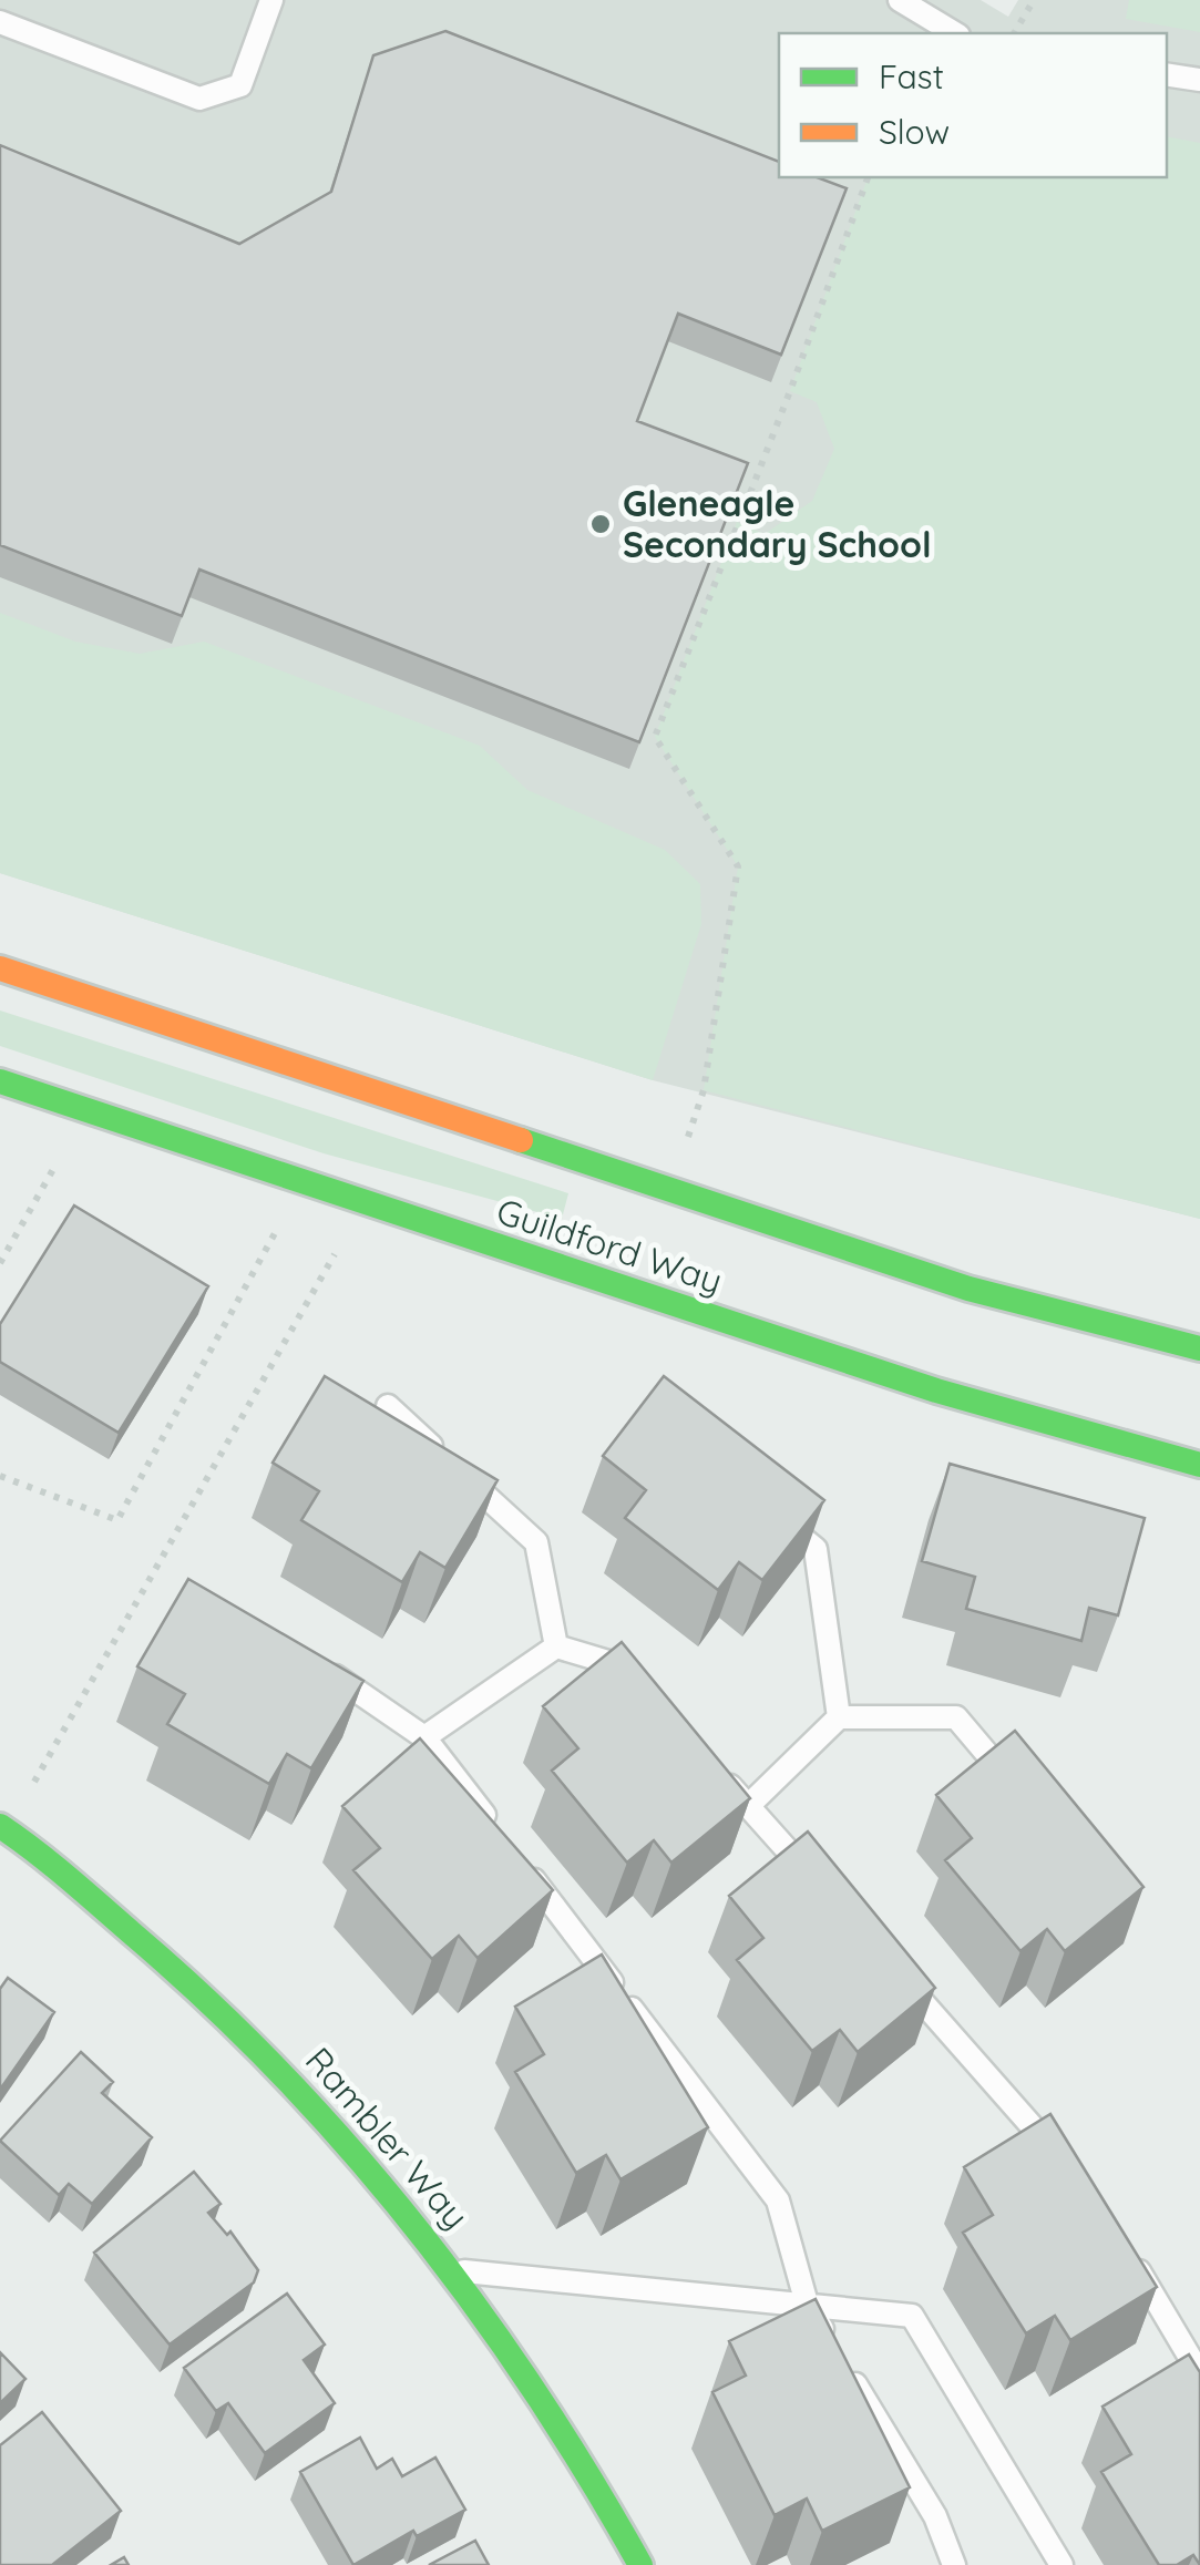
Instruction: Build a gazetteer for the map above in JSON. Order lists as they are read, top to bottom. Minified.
{"streets":{"main road":["Guildford Way","Rambler Way"]},"places":["Gleneagle Secondary School"],"legend":["Fast","Slow"]}
